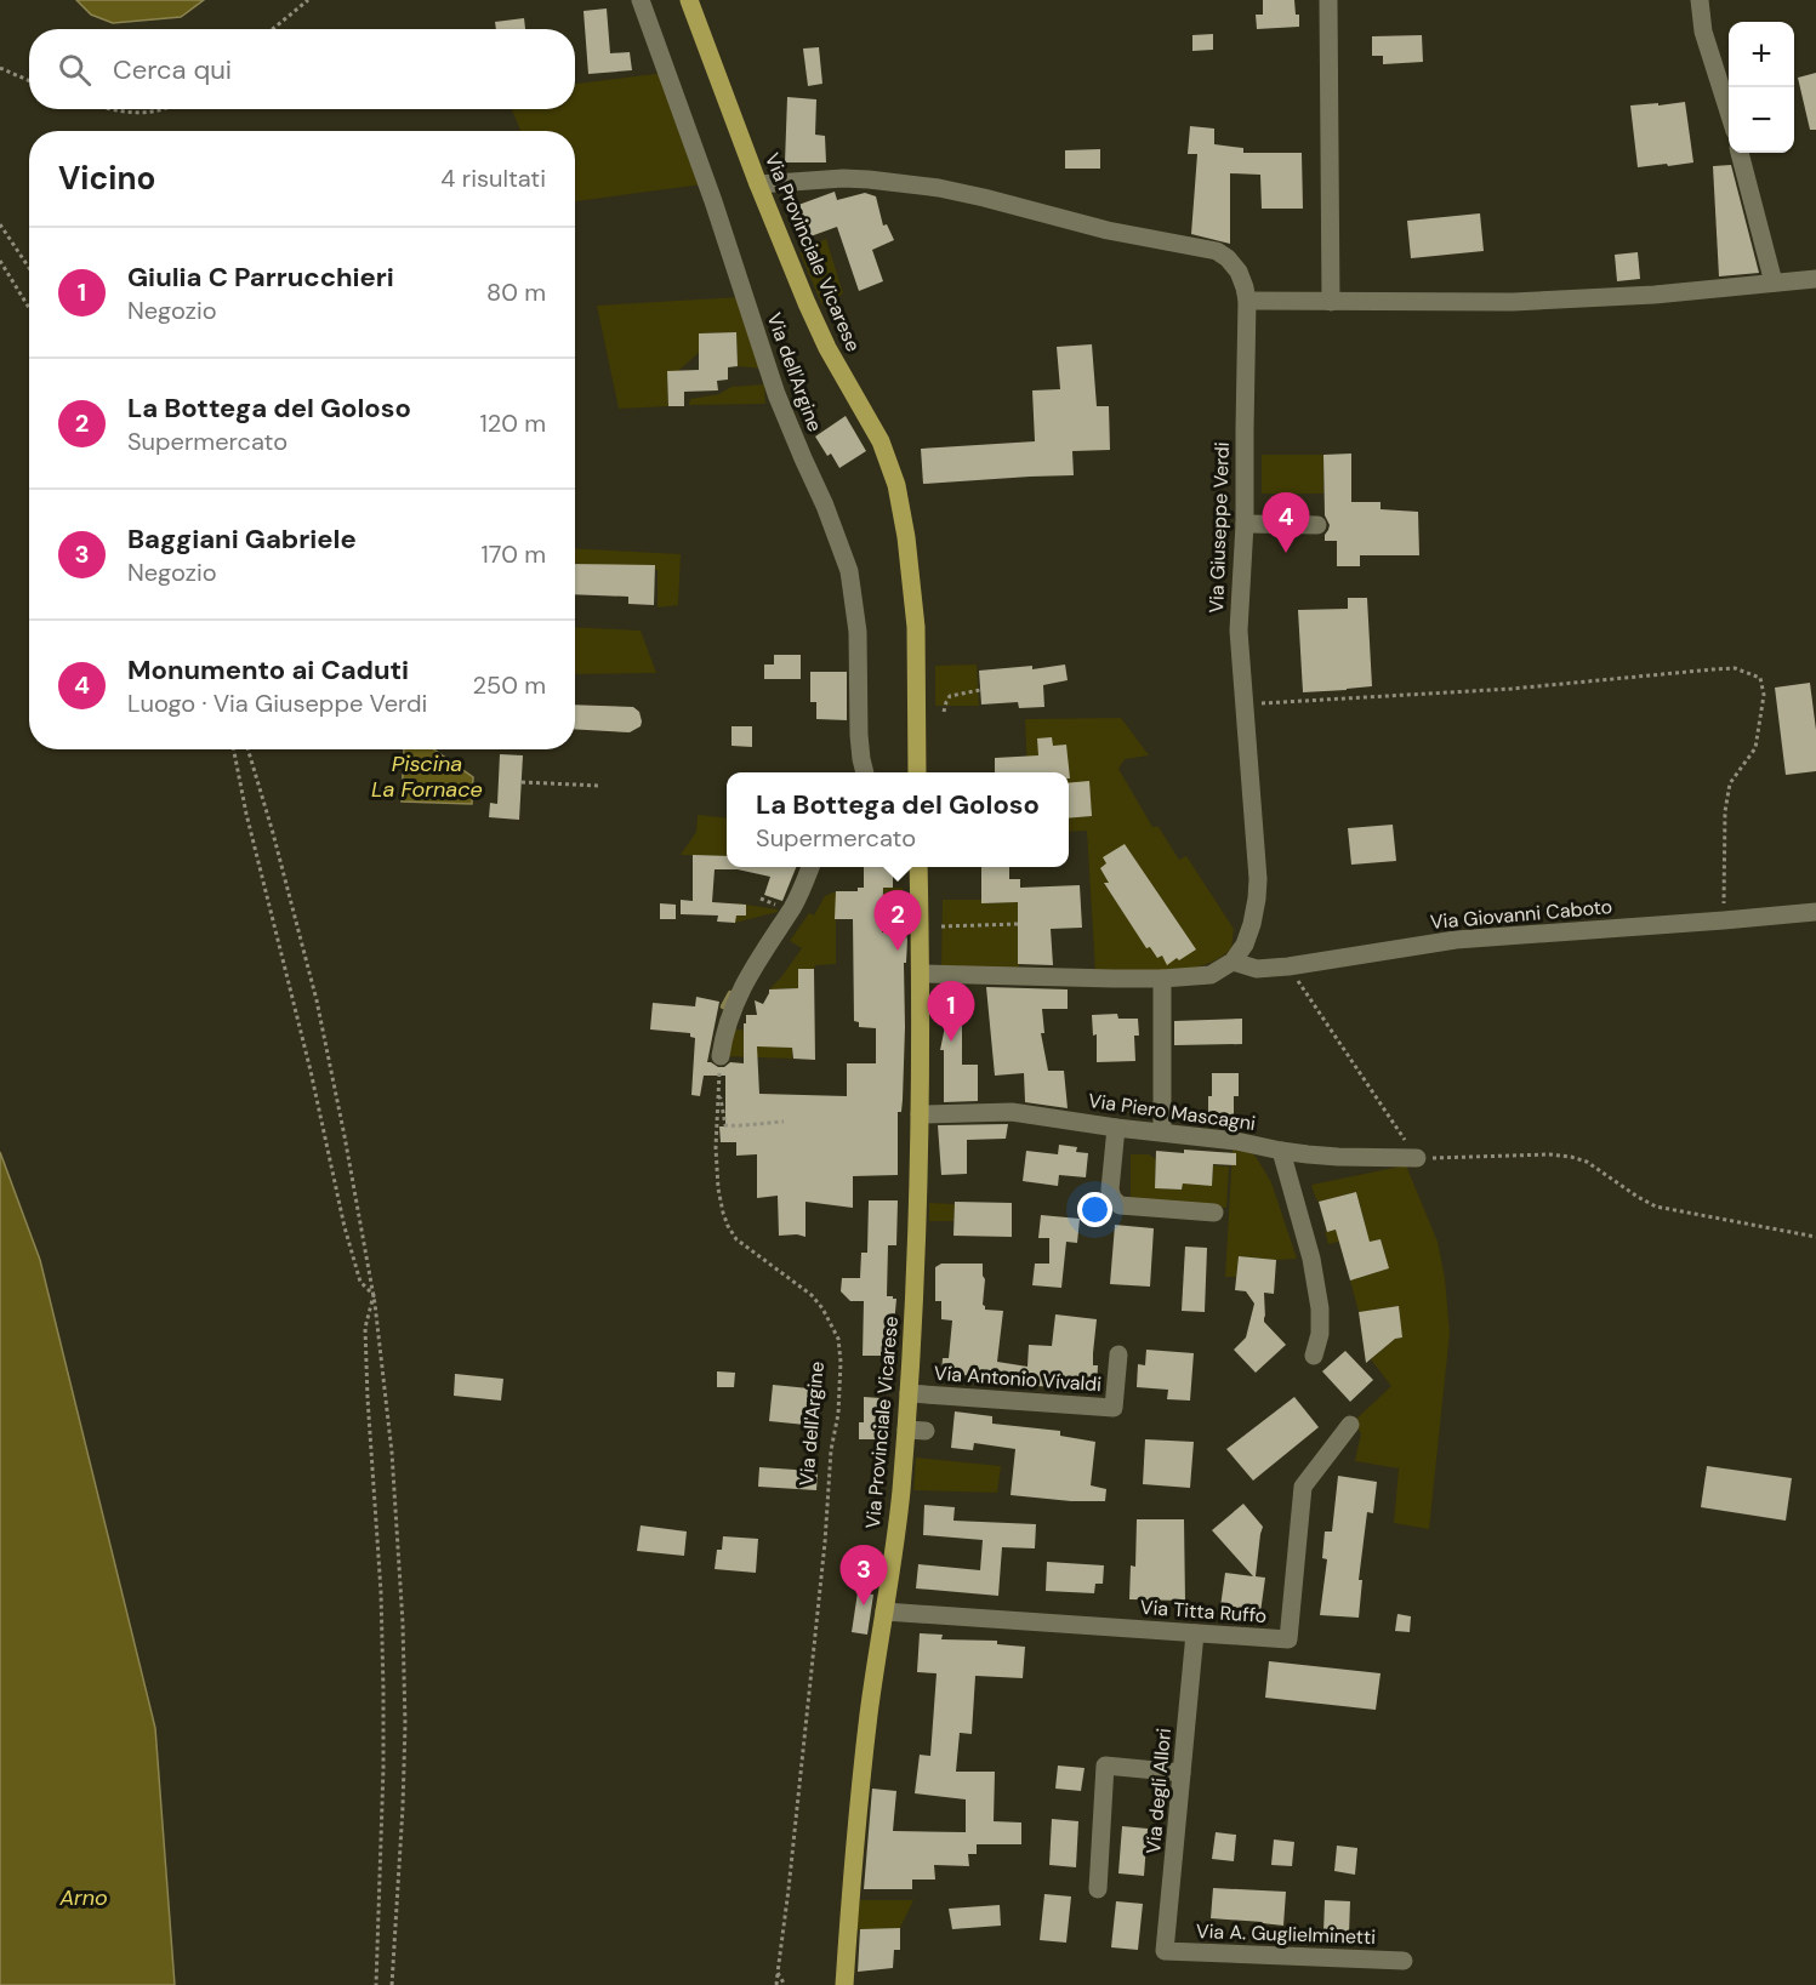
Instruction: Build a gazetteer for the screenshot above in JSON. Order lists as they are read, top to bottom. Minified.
{"streets":{"main road":["Via Provinciale Vicarese"],"street":["Via dell'Argine","Via Giuseppe Verdi","Via Giovanni Caboto","Via Piero Mascagni","Via Antonio Vivaldi","Via Titta Ruffo","Via degli Allori","Via A. Guglielminetti"]},"crossings":[["Via Provinciale Vicarese","Via Giuseppe Verdi"],["Via Provinciale Vicarese","Via Piero Mascagni"],["Via Provinciale Vicarese","Via Antonio Vivaldi"],["Via Provinciale Vicarese","Via Titta Ruffo"],["Via Giuseppe Verdi","Via Giovanni Caboto"],["Via Titta Ruffo","Via degli Allori"],["Via degli Allori","Via A. Guglielminetti"]],"water":["Piscina La Fornace","Arno"],"page":{"map_buttons":["+","−"],"search":"Cerca qui","heading":["Vicino","4 risultati"],"list":[{"mark":"1","name":"Giulia C Parrucchieri","note":"Negozio","value":"80 m"},{"mark":"2","name":"La Bottega del Goloso","note":"Supermercato","value":"120 m"},{"mark":"3","name":"Baggiani Gabriele","note":"Negozio","value":"170 m"},{"mark":"4","name":"Monumento ai Caduti","note":"Luogo · Via Giuseppe Verdi","value":"250 m"}],"pins":["4","2","1","3"],"popup":["La Bottega del Goloso","Supermercato"]}}
